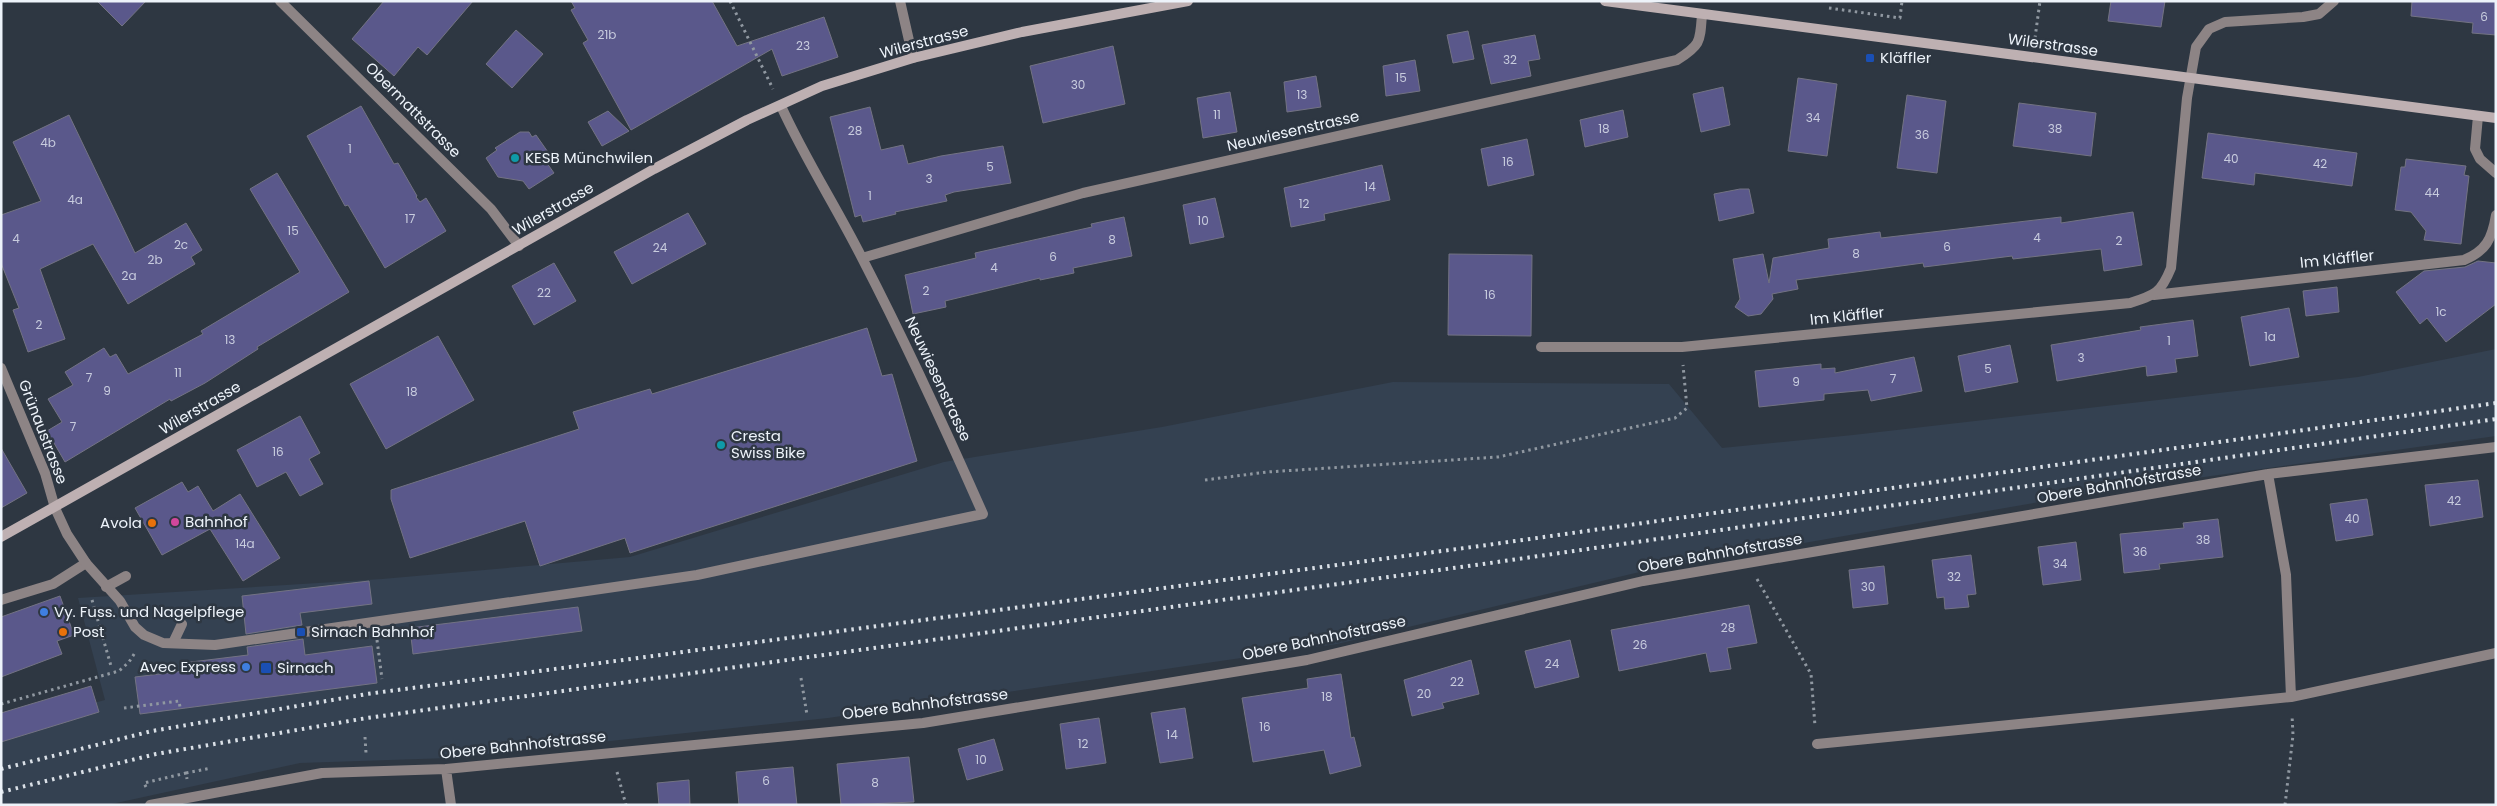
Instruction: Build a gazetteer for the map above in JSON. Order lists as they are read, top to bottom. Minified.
{"streets":{"main road":["Wilerstrasse"],"street":["Obermattstrasse","Neuwiesenstrasse","Im Kläffler","Grünaustrasse","Obere Bahnhofstrasse"]},"crossings":[["Wilerstrasse","Obermattstrasse"],["Wilerstrasse","Neuwiesenstrasse"],["Wilerstrasse","Grünaustrasse"]],"places":{"transit":["Kläffler","Sirnach Bahnhof","Sirnach"],"other":["KESB Münchwilen","Cresta Swiss Bike","Bahnhof","Avola","Vy. Fuss. und Nagelpflege","Post","Avec Express"]},"house_numbers":["6","21b","23","32","15","30","13","11","34","18","38","28","36","4b","1","40","16","42","5","3","14","44","1","4a","12","17","10","15","4","4","8","2","2c","6","24","8","6","2b","4","2a","2","22","16","1c","2","1a","13","1","3","5","11","7","7","9","9","18","7","16","42","40","38","14a","36","34","32","30","28","26","24","22","20","18","16","14","12","10","6","8"]}
